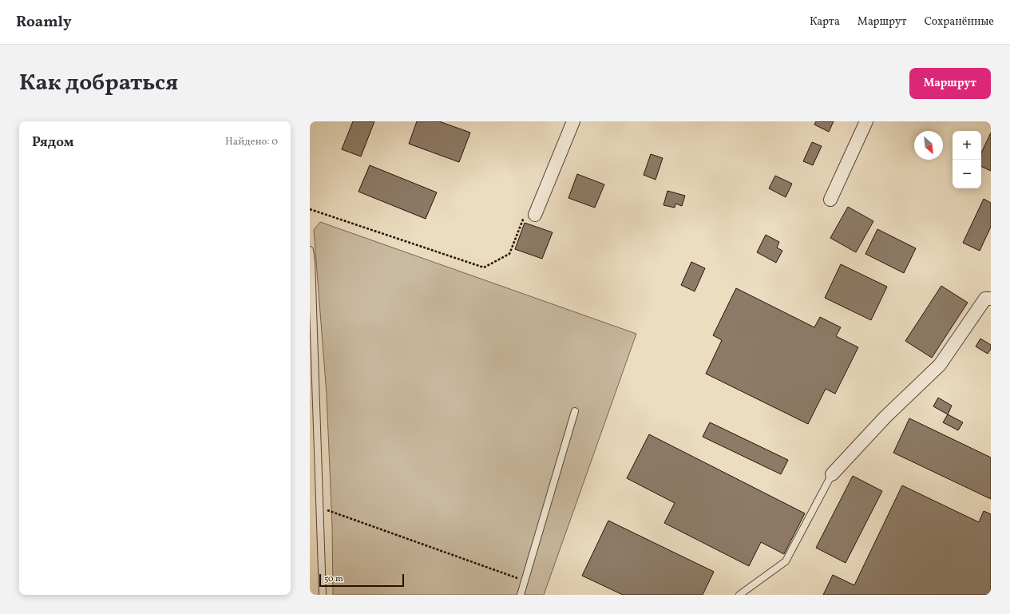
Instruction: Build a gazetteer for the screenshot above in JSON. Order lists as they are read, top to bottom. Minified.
{"scale_bar":"50 m","north":"bottom right","page":{"header":"Roamly","nav":["Карта","Маршрут","Сохранённые"],"title":"Как добраться","buttons":"Маршрут","heading":["Рядом","Найдено: 0"],"map_buttons":["+","−"],"scale":"50 m"}}
